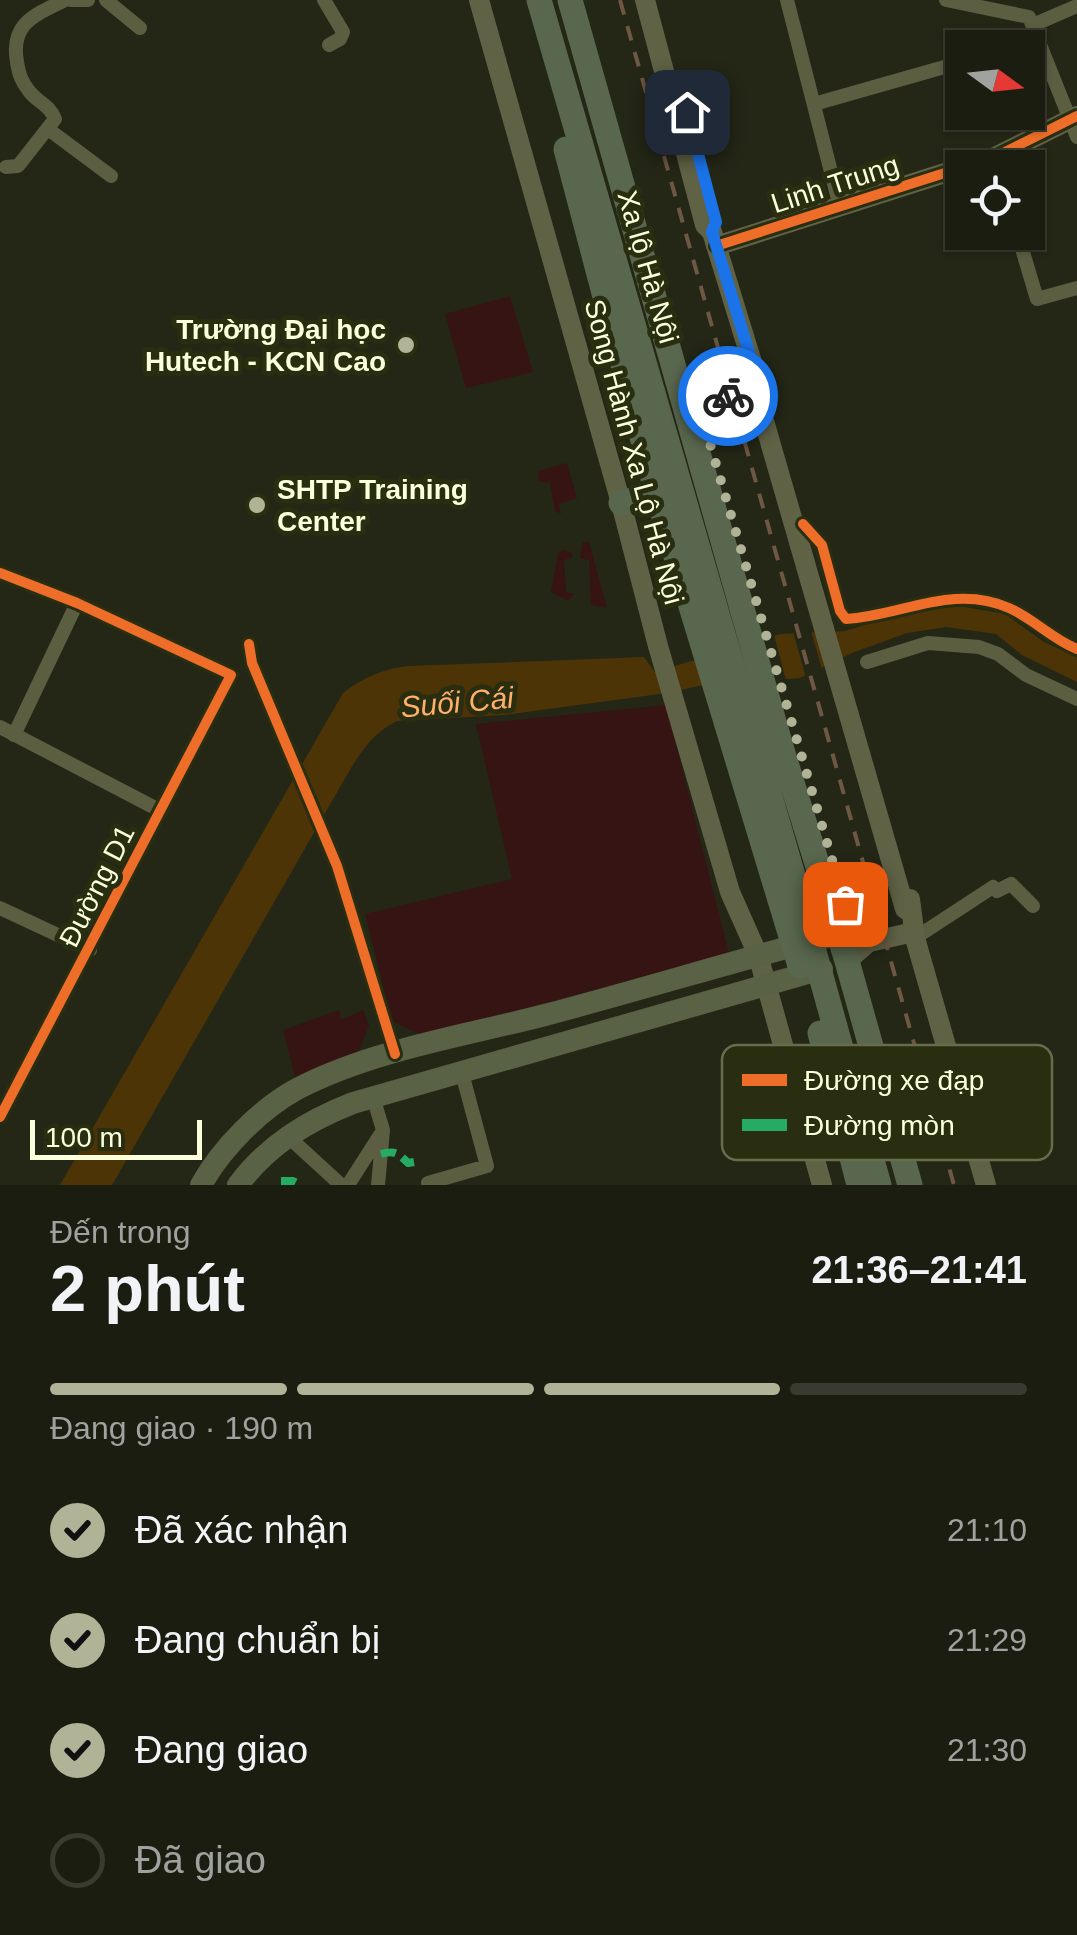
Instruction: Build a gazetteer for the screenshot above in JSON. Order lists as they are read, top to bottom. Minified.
{"streets":{"highway":["Xa lộ Hà Nội"],"main road":["Linh Trung","Song Hành Xa Lộ Hà Nội"],"street":["Đường D1"]},"crossings":[["Xa lộ Hà Nội","Song Hành Xa Lộ Hà Nội"]],"water":["Suối Cái"],"places":["Trường Đại học Hutech - KCN Cao","SHTP Training Center"],"legend":["Đường xe đạp","Đường mòn"],"scale_bar":"100 m","north":"right","page":{"scale":"100 m","heading":["2 phút","Đến trong","21:36–21:41"],"bar":"Đang giao · 190 m","list":[["Đã xác nhận","21:10"],["Đang chuẩn bị","21:29"],["Đang giao","21:30"],"Đã giao"]}}
